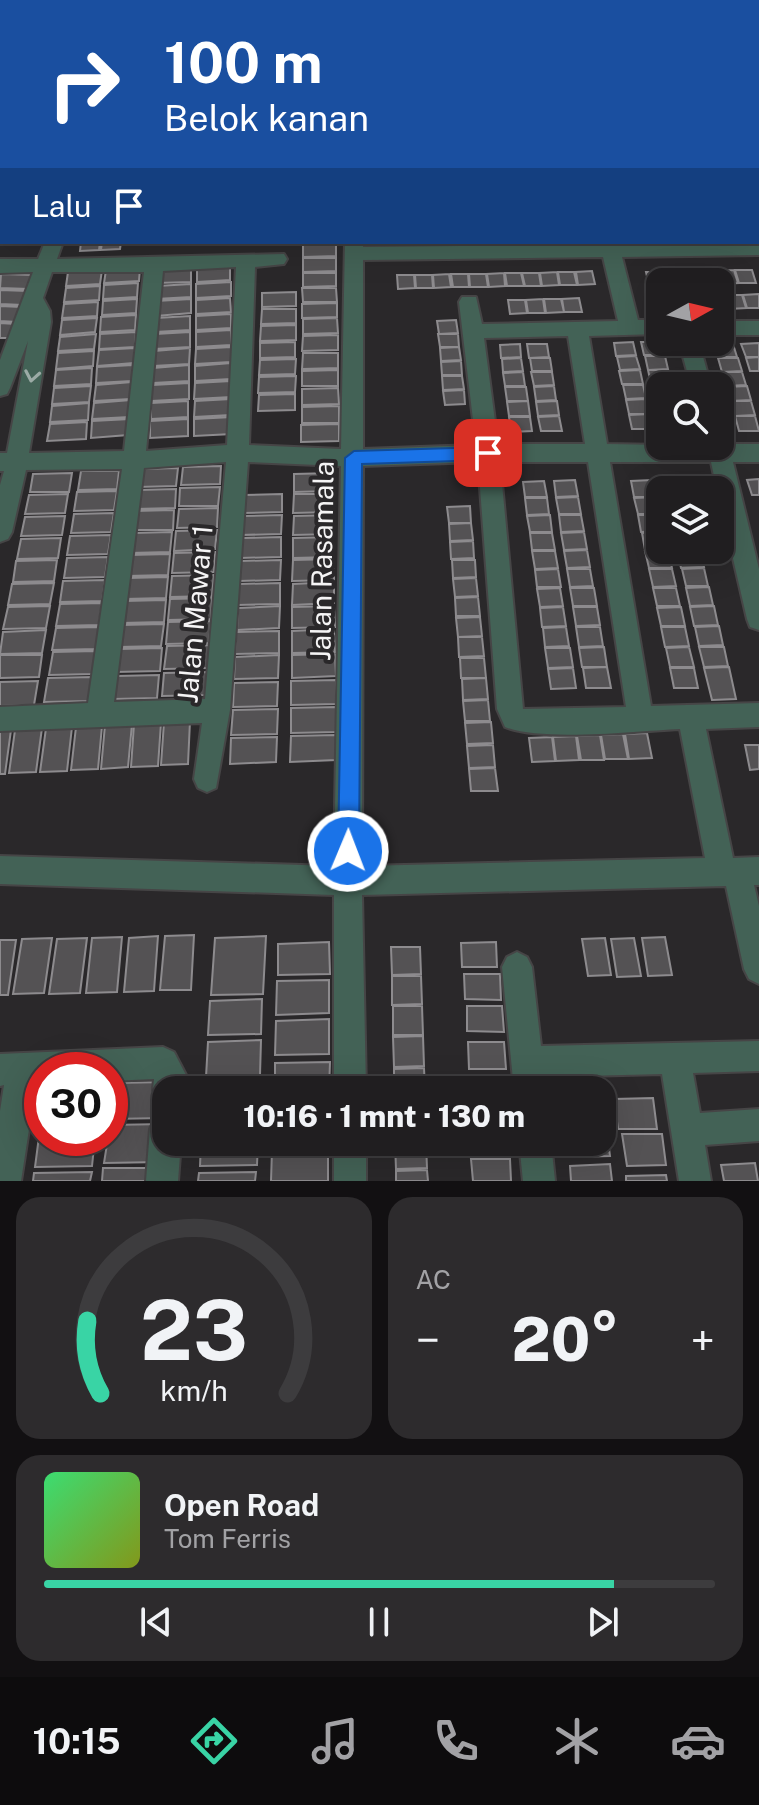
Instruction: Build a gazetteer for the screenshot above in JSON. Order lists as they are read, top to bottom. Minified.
{"streets":{"street":["Jalan Rasamala","Jalan Mawar 1"]},"north":"right","page":{"turn":["100 m","Belok kanan"],"then":"Lalu","limit":"30","trip":"10:16 · 1 mnt · 130 m","tile":"AC","heat":["−","20°","+"],"song":["Open Road","Tom Ferris"],"tabs":"10:15","gauge":["23","km/h"]}}
